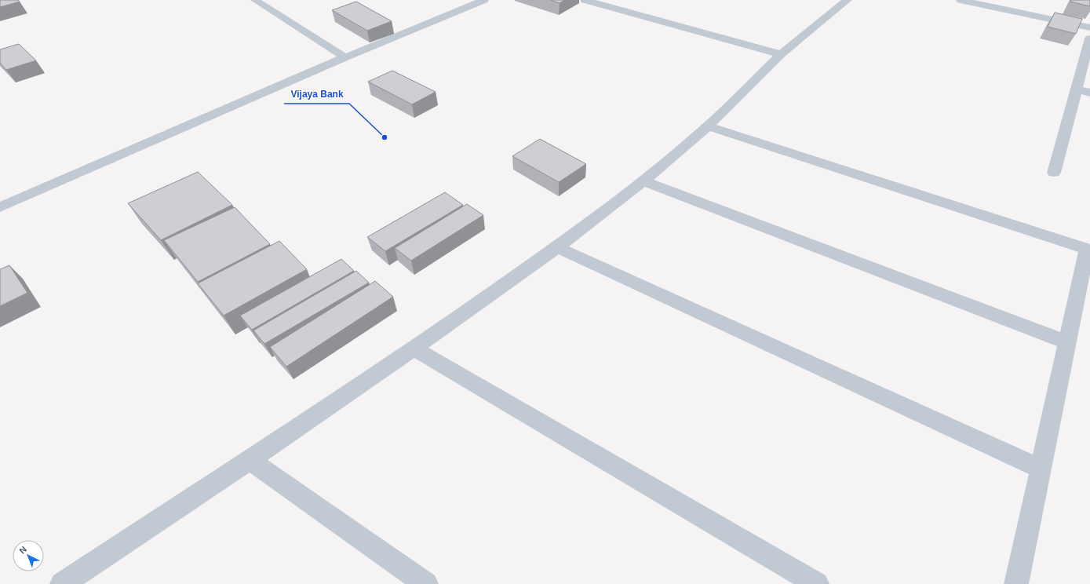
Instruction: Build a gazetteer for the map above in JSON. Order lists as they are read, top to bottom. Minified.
{"places":["Vijaya Bank"],"north":"top left"}
